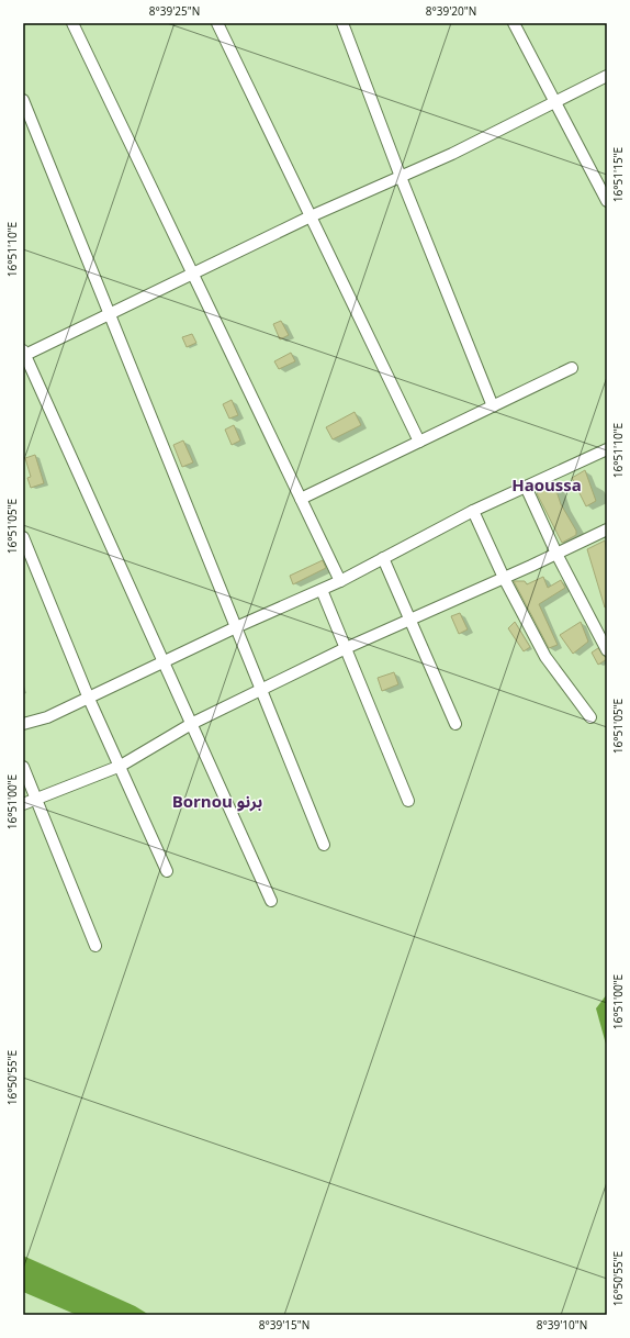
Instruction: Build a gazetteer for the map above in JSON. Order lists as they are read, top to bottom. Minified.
{"districts":["Haoussa","Bornou برنو"],"coordinates":["8°39'25\"N","8°39'20\"N","16°51'15\"E","16°51'10\"E","16°51'05\"E","16°51'00\"E","16°50'55\"E","8°39'15\"N","8°39'10\"N"]}
